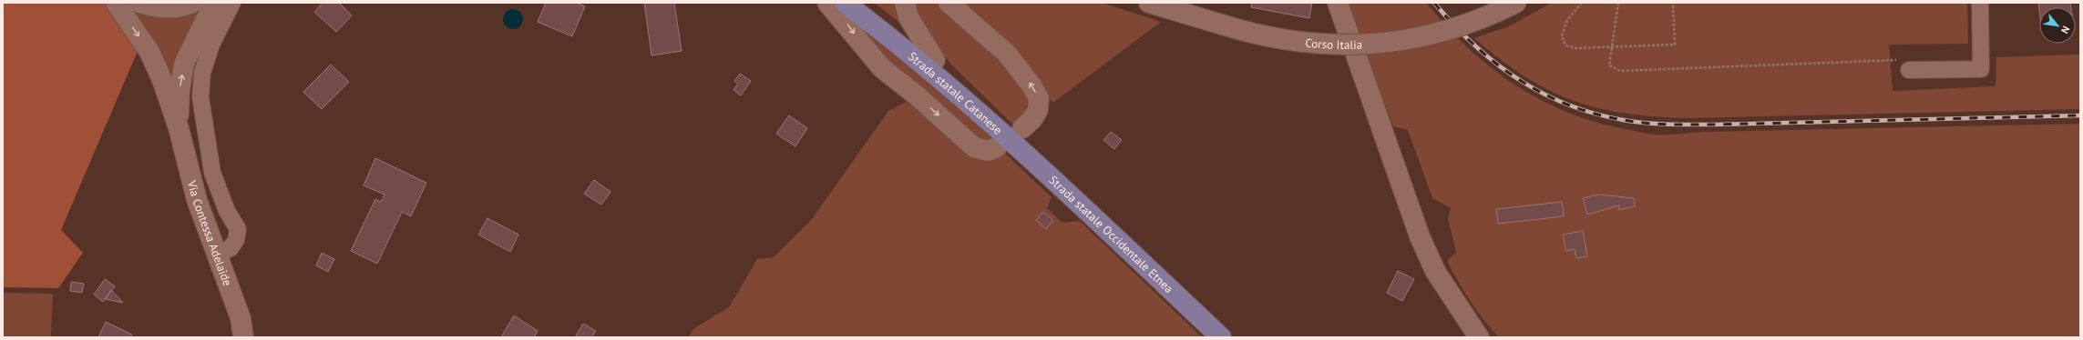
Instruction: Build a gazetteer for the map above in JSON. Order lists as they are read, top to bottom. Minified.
{"streets":{"main road":["Corso Italia","Strada statale Catanese","Via Contessa Adelaide","Strada statale Occidentale Etnea"]},"crossings":[["Strada statale Catanese","Strada statale Occidentale Etnea"]],"north":"bottom right"}
